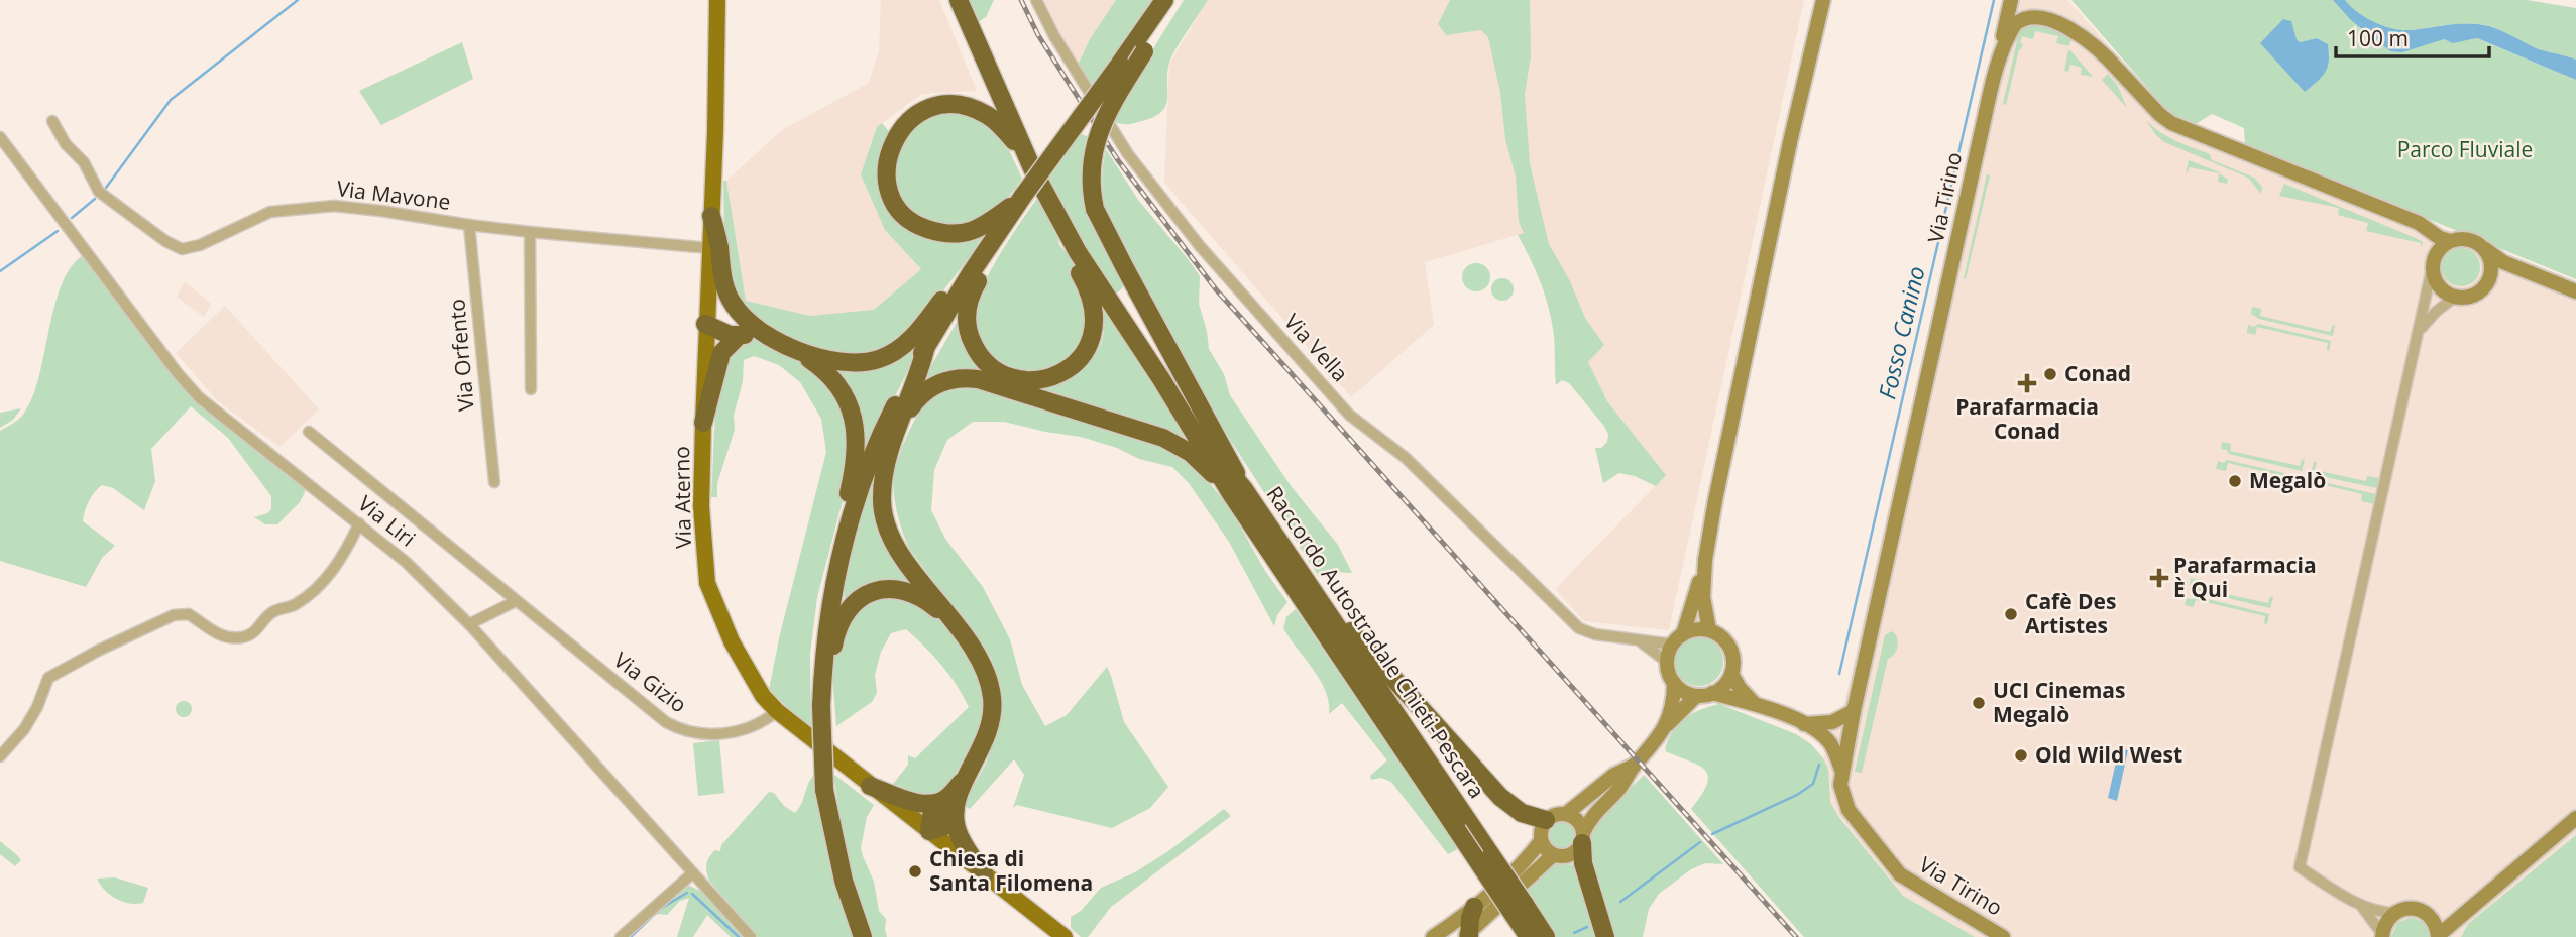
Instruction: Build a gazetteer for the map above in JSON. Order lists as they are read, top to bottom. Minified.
{"streets":{"highway":["Raccordo Autostradale Chieti-Pescara"],"main road":["Via Aterno"],"street":["Via Mavone","Via Tirino","Via Vella","Via Orfento","Via Liri","Via Gizio"]},"crossings":[["Via Mavone","Via Orfento"],["Via Mavone","Via Aterno"],["Via Aterno","Via Gizio"]],"water":["Fosso Canino"],"parks":["Parco Fluviale"],"places":{"other":["Conad","Megalò","Cafè Des Artistes","UCI Cinemas Megalò","Old Wild West","Chiesa di Santa Filomena"],"health":["Parafarmacia Conad","Parafarmacia È Qui"]},"scale_bar":"100 m"}
